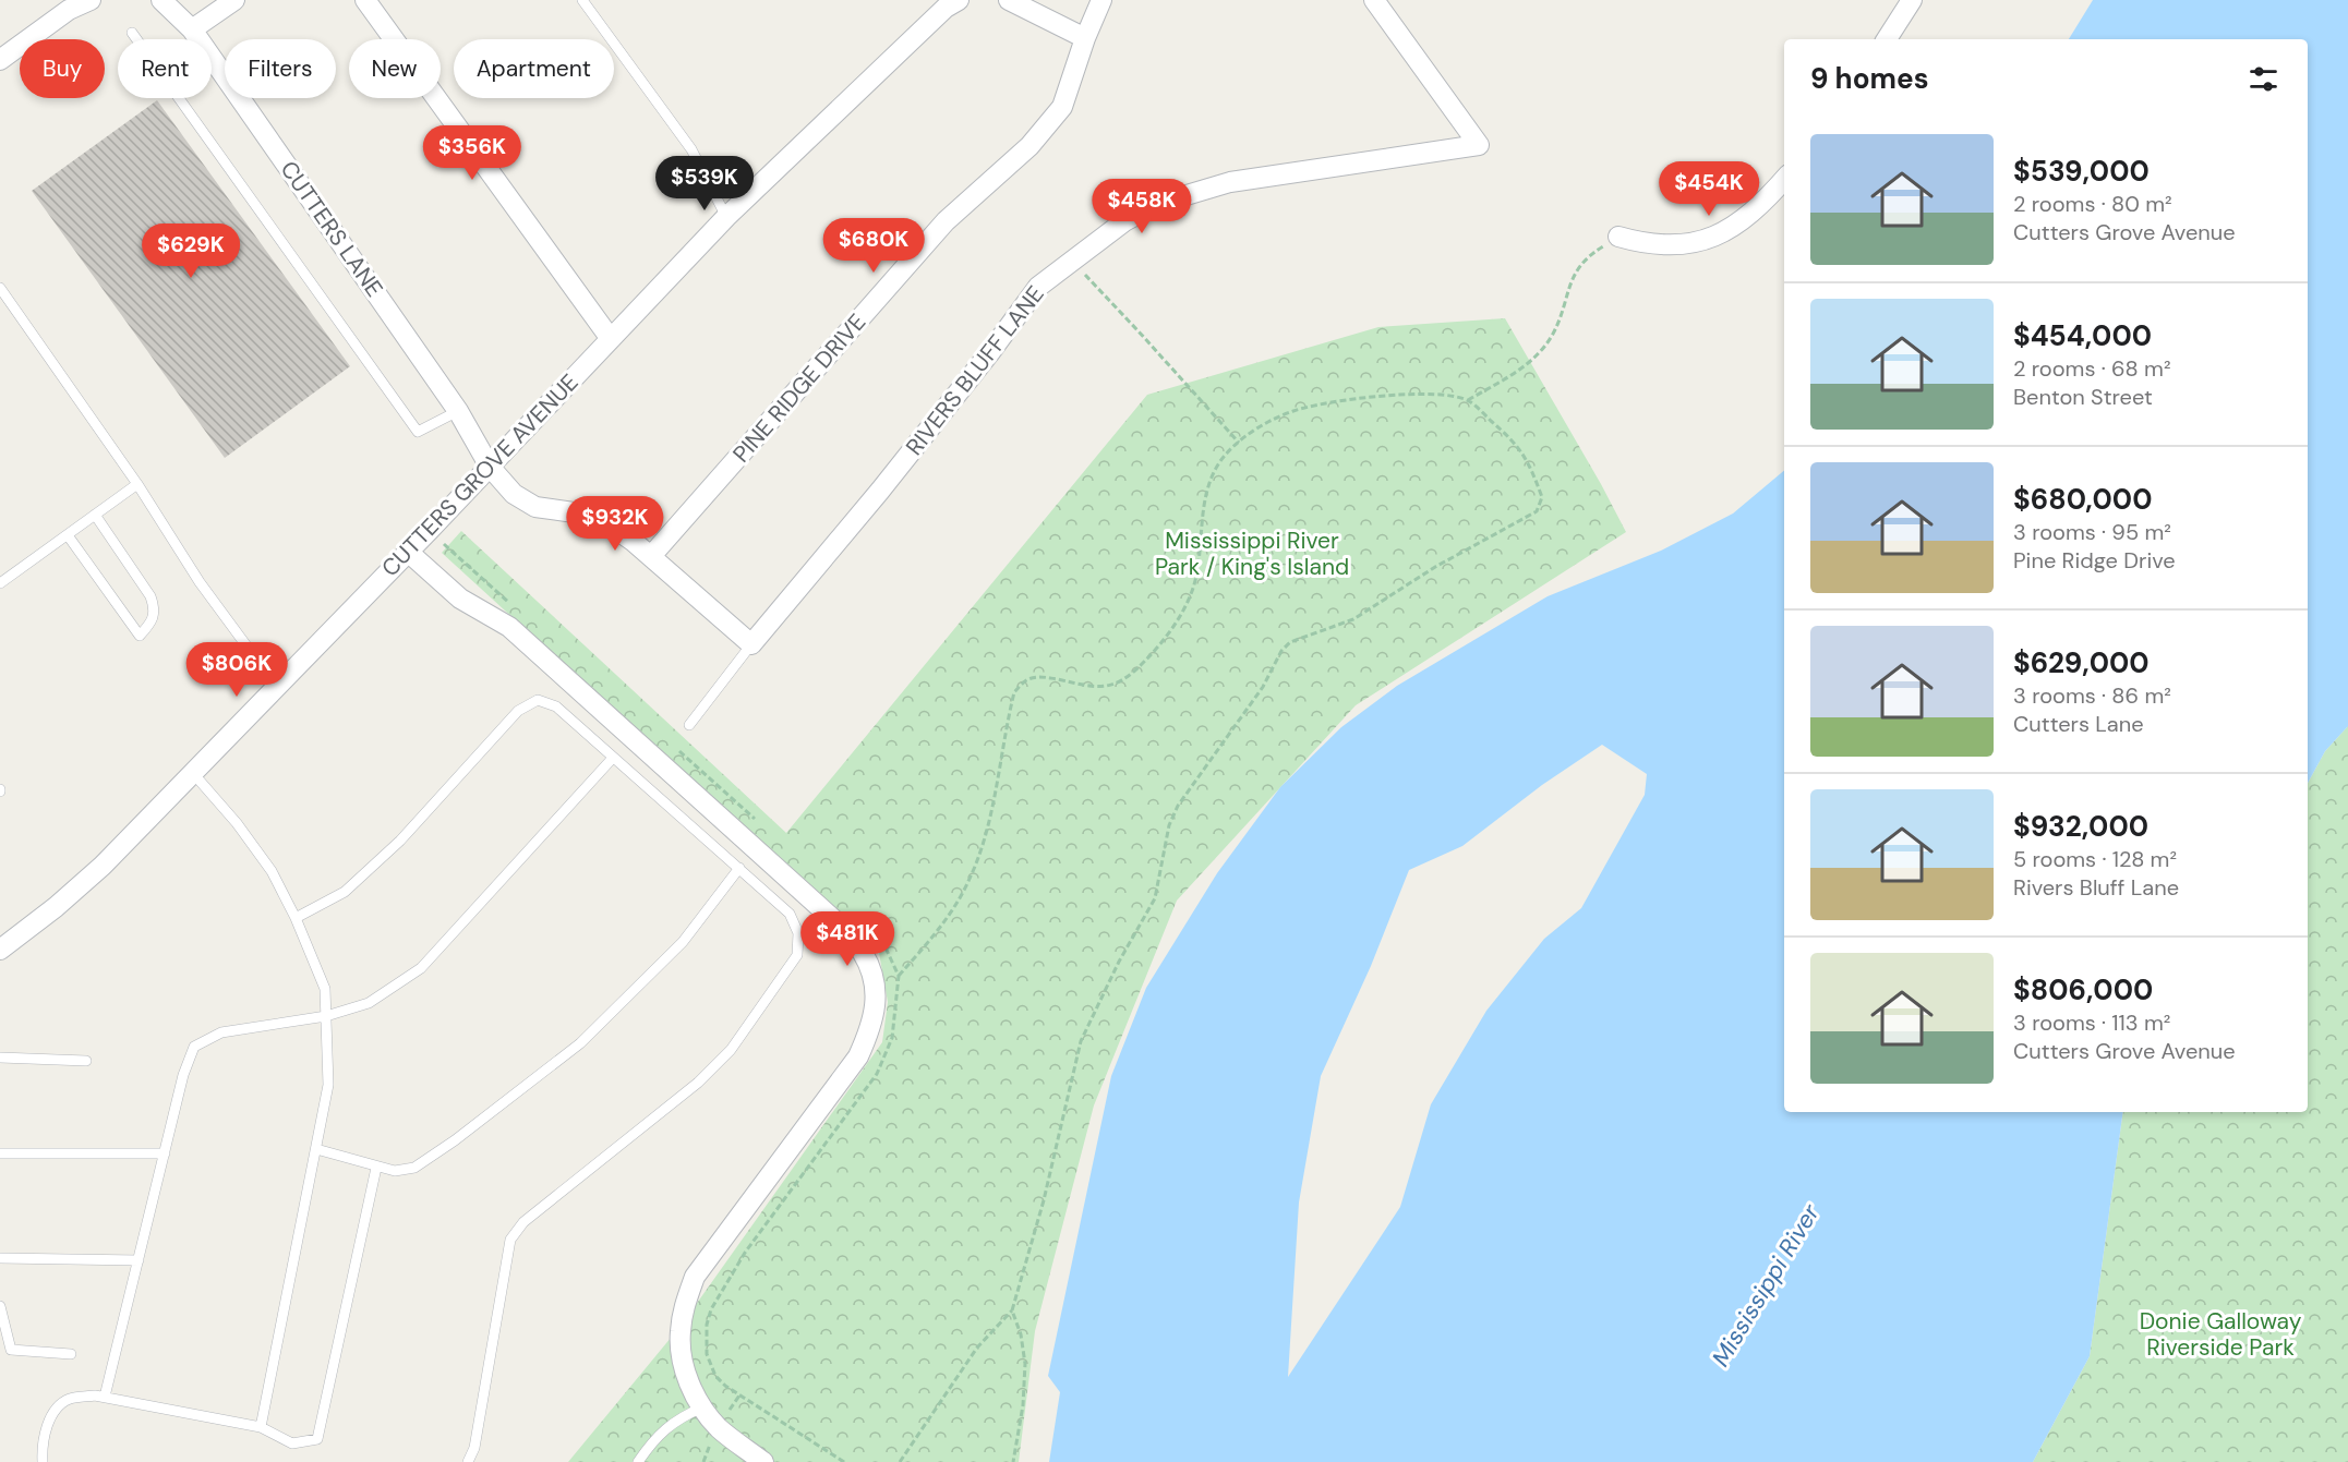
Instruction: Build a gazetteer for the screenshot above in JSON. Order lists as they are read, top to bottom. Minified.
{"streets":{"street":["CUTTERS LANE","RIVERS BLUFF LANE","PINE RIDGE DRIVE","CUTTERS GROVE AVENUE"]},"crossings":[["CUTTERS LANE","CUTTERS GROVE AVENUE"]],"water":["Mississippi River"],"parks":["Mississippi River Park / King's Island","Donie Galloway Riverside Park"],"page":{"chip":["Buy","Rent","Filters","New","Apartment"],"heading":"9 homes","list":[{"name":"$539,000","note":"2 rooms · 80 m² · Cutters Grove Avenue"},{"name":"$454,000","note":"2 rooms · 68 m² · Benton Street"},{"name":"$680,000","note":"3 rooms · 95 m² · Pine Ridge Drive"},{"name":"$629,000","note":"3 rooms · 86 m² · Cutters Lane"},{"name":"$932,000","note":"5 rooms · 128 m² · Rivers Bluff Lane"},{"name":"$806,000","note":"3 rooms · 113 m² · Cutters Grove Avenue"}],"price":["$356K","$539K","$454K","$458K","$680K","$629K","$932K","$806K","$481K"]}}
